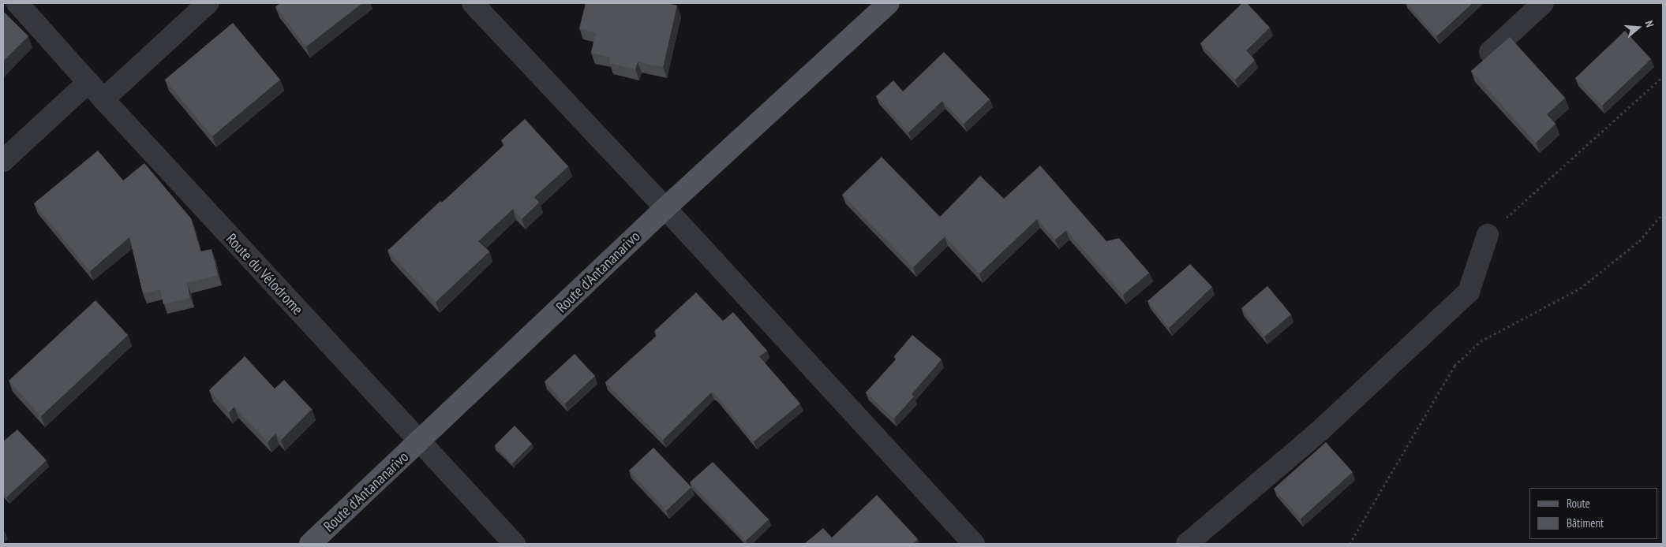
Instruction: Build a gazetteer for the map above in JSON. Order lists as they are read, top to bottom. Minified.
{"streets":{"main road":["Route d'Antananarivo"],"street":["Route du Vélodrome"]},"crossings":[["Route d'Antananarivo","Route du Vélodrome"]],"legend":["Route","Bâtiment"],"north":"right"}
